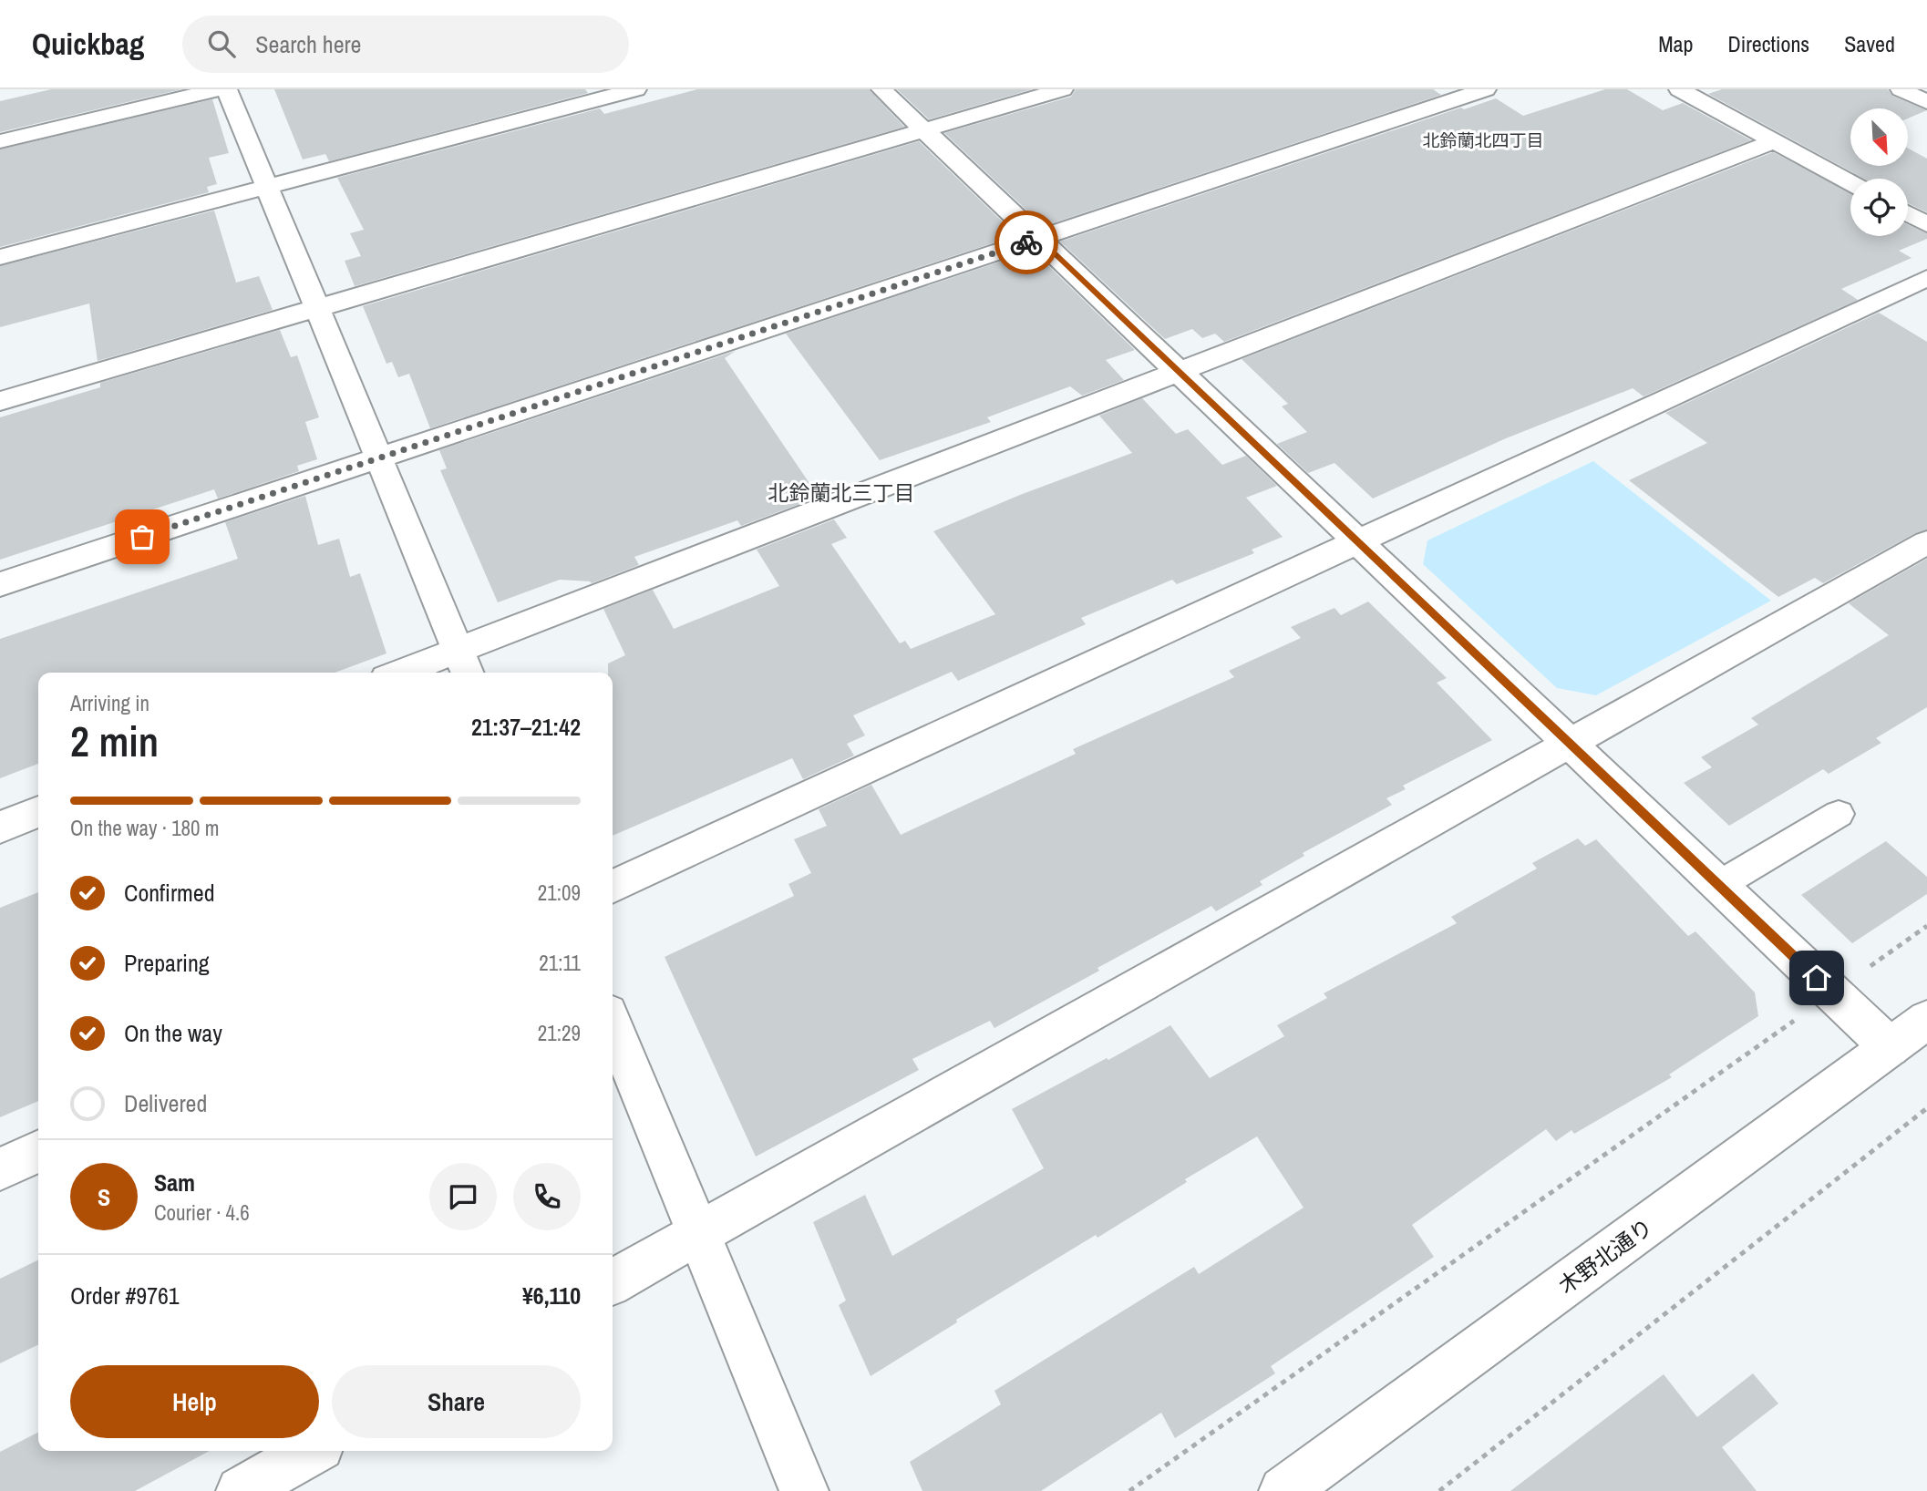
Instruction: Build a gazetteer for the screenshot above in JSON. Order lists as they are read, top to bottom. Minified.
{"streets":{"street":["木野北通り"]},"districts":["北鈴蘭北四丁目","北鈴蘭北三丁目"],"north":"bottom right","page":{"header":"Quickbag","search":"Search here","nav":["Map","Directions","Saved"],"heading":["2 min","Arriving in","21:37–21:42"],"panel":["Sam","Courier · 4.6","Order #9761","¥6,110"],"bar":"On the way · 180 m","list":[["Confirmed","21:09"],["Preparing","21:11"],["On the way","21:29"],"Delivered"],"round":"S","buttons":["Help","Share"]}}
